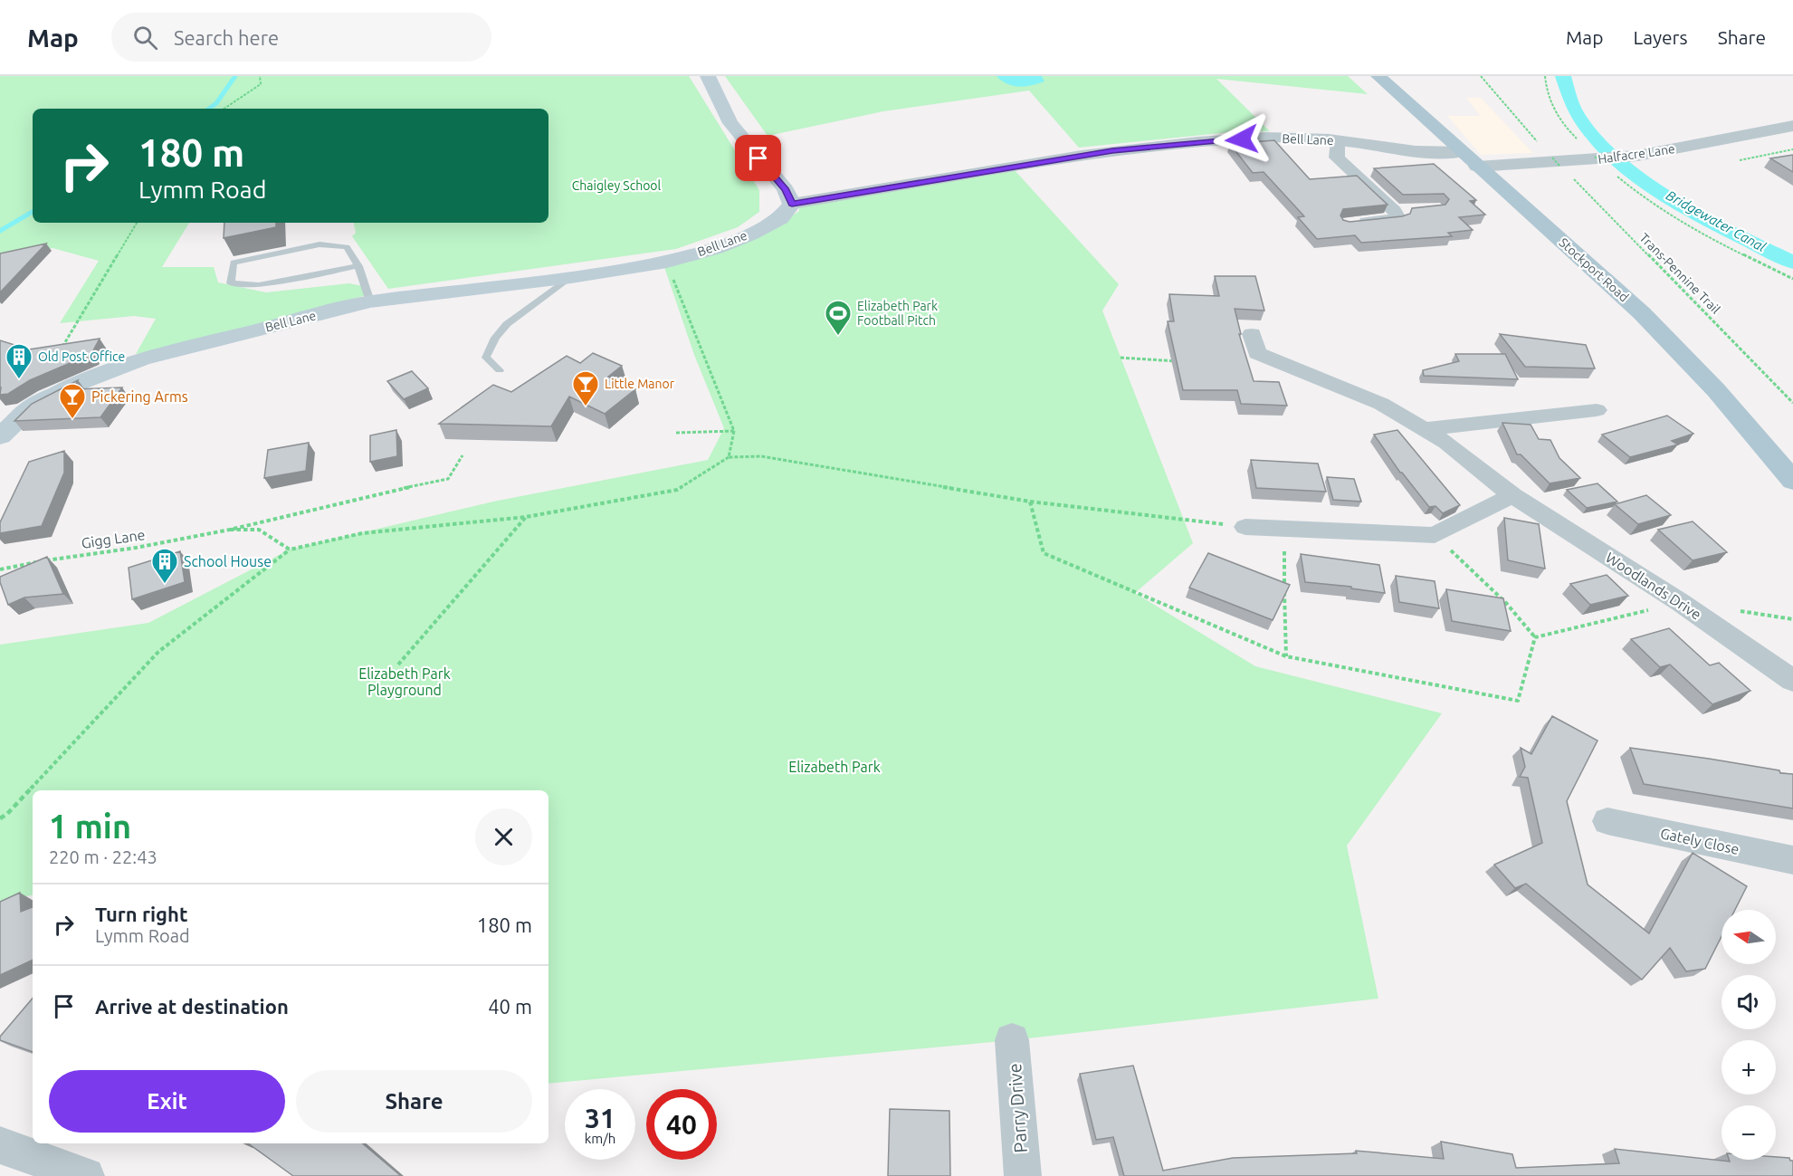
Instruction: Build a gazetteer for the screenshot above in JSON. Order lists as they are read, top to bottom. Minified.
{"streets":{"main road":["Bell Lane","Stockport Road"],"street":["Halfacre Lane","Woodlands Drive","Gately Close","Parry Drive"],"path":["Trans-Pennine Trail","Gigg Lane"]},"crossings":[["Bell Lane","Halfacre Lane"],["Bell Lane","Stockport Road"],["Halfacre Lane","Stockport Road"]],"water":["Bridgewater Canal"],"parks":["Chaigley School","Elizabeth Park Playground","Elizabeth Park"],"places":{"sports":["Elizabeth Park Football Pitch"],"building":["Old Post Office","School House"],"bar":["Little Manor","Pickering Arms"]},"north":"left","page":{"header":"Map","search":"Search here","nav":["Map","Layers","Share"],"turn":["180 m","Lymm Road"],"heading":["1 min","220 m · 22:43"],"list":[{"name":"Turn right","note":"Lymm Road","value":"180 m"},{"name":"Arrive at destination","value":"40 m"}],"map_buttons":["+","−"],"buttons":["Exit","Share"],"speed":"31 km/h","limit":"40"}}
